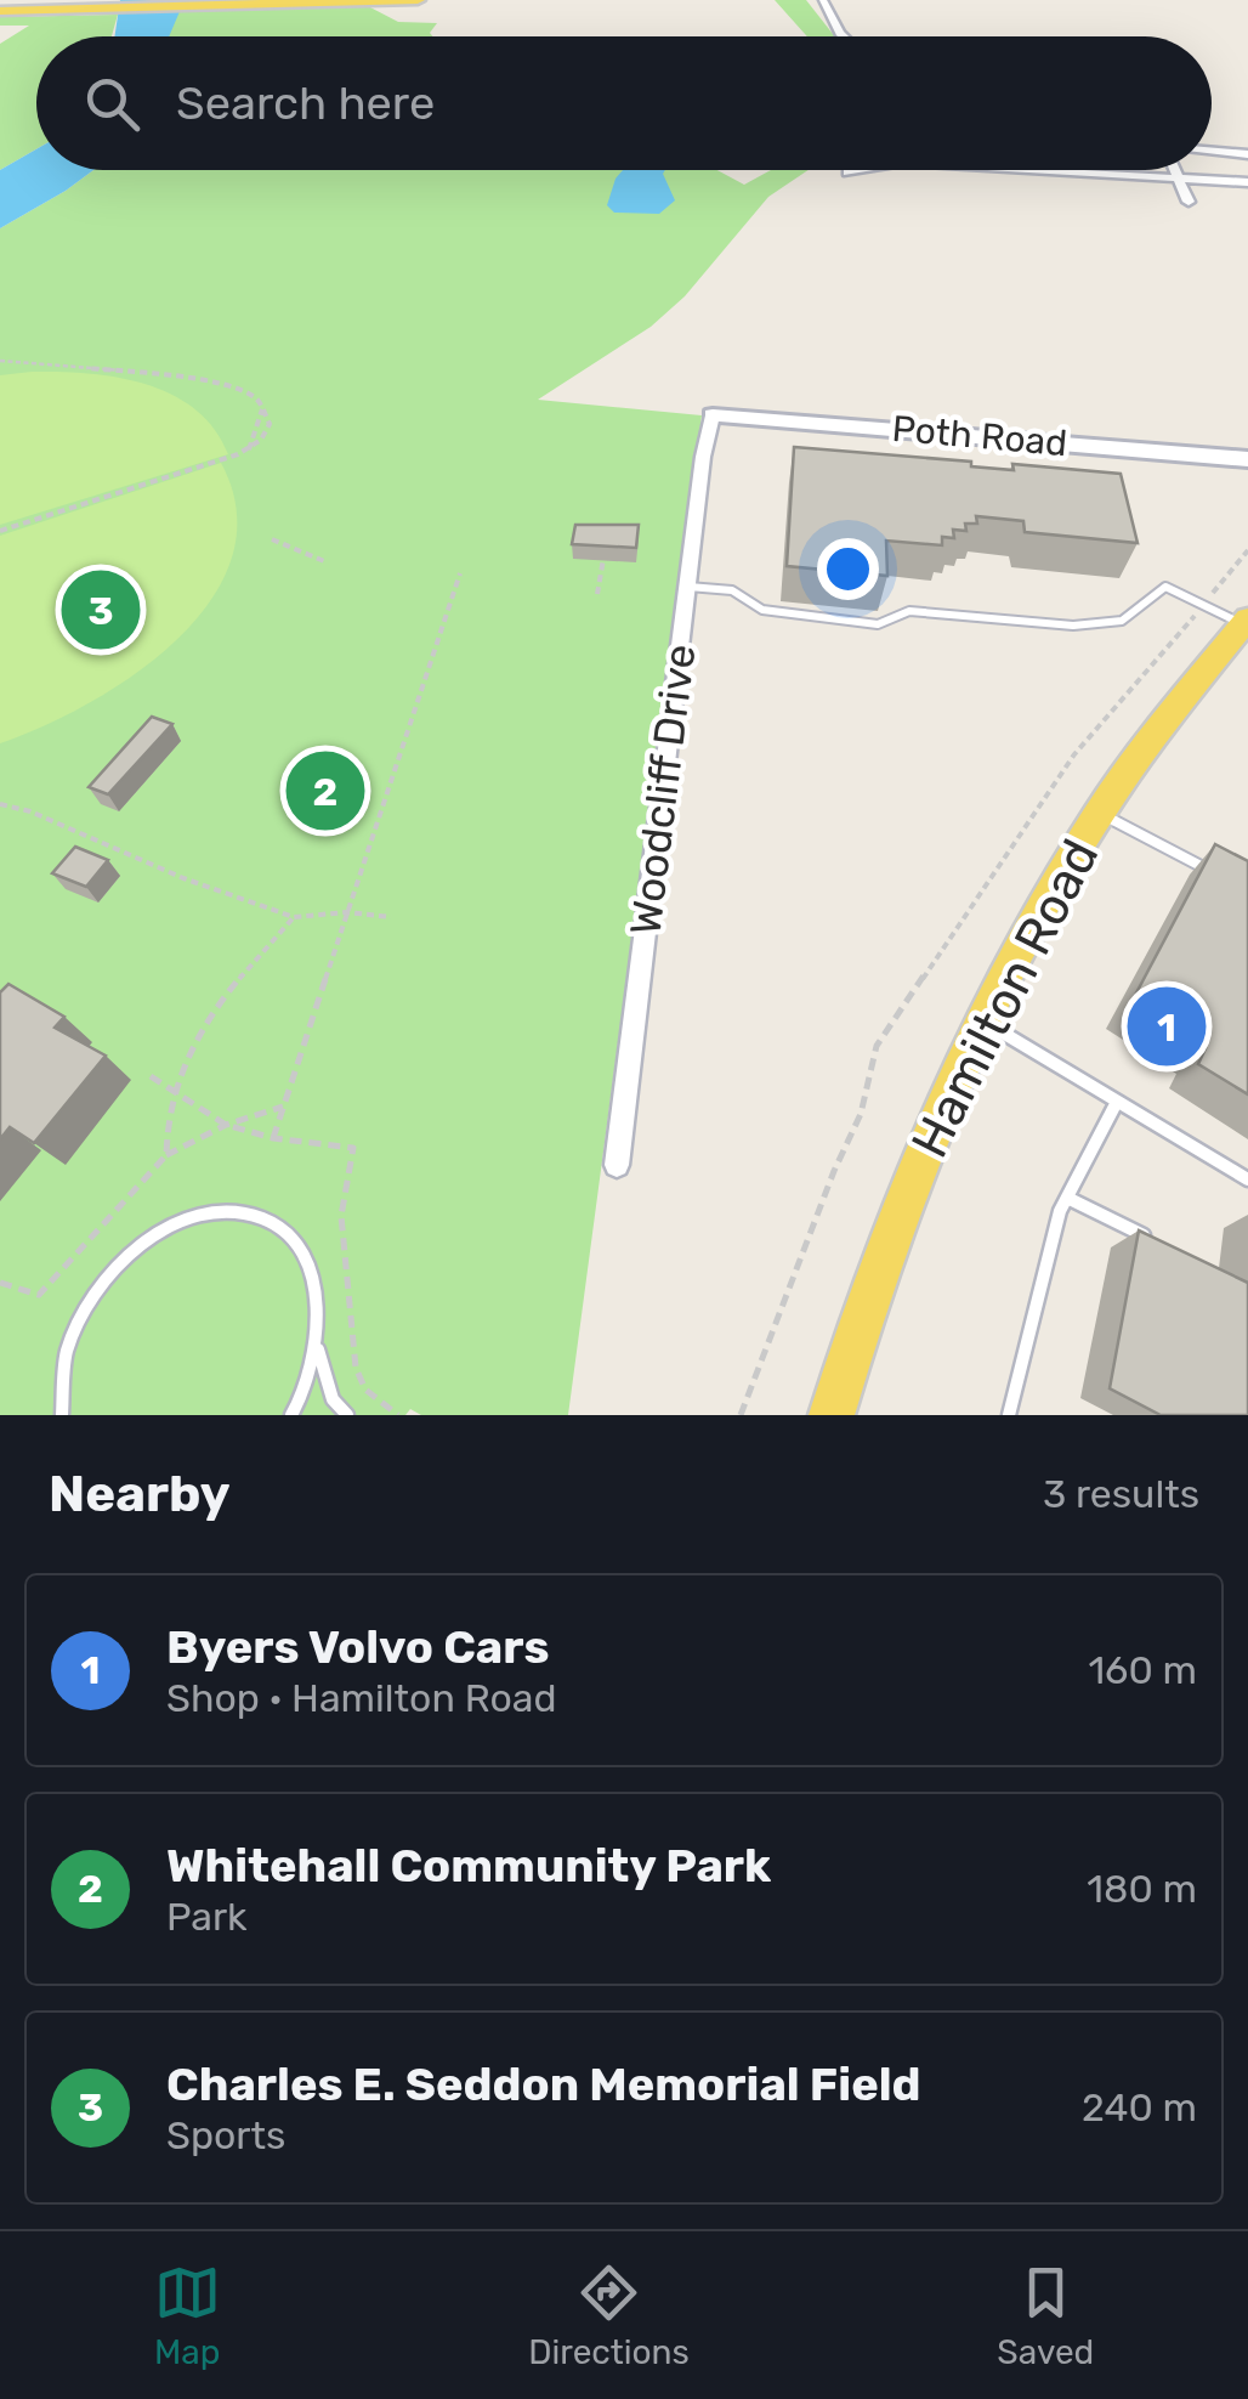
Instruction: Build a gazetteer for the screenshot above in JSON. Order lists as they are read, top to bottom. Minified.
{"streets":{"main road":["Hamilton Road"],"street":["Poth Road","Woodcliff Drive"]},"crossings":[["Poth Road","Woodcliff Drive"]],"page":{"search":"Search here","pins":["3","2","1"],"heading":["Nearby","3 results"],"list":[{"mark":"1","name":"Byers Volvo Cars","note":"Shop · Hamilton Road","value":"160 m"},{"mark":"2","name":"Whitehall Community Park","note":"Park","value":"180 m"},{"mark":"3","name":"Charles E. Seddon Memorial Field","note":"Sports","value":"240 m"}],"nav":["Map","Directions","Saved"]}}
